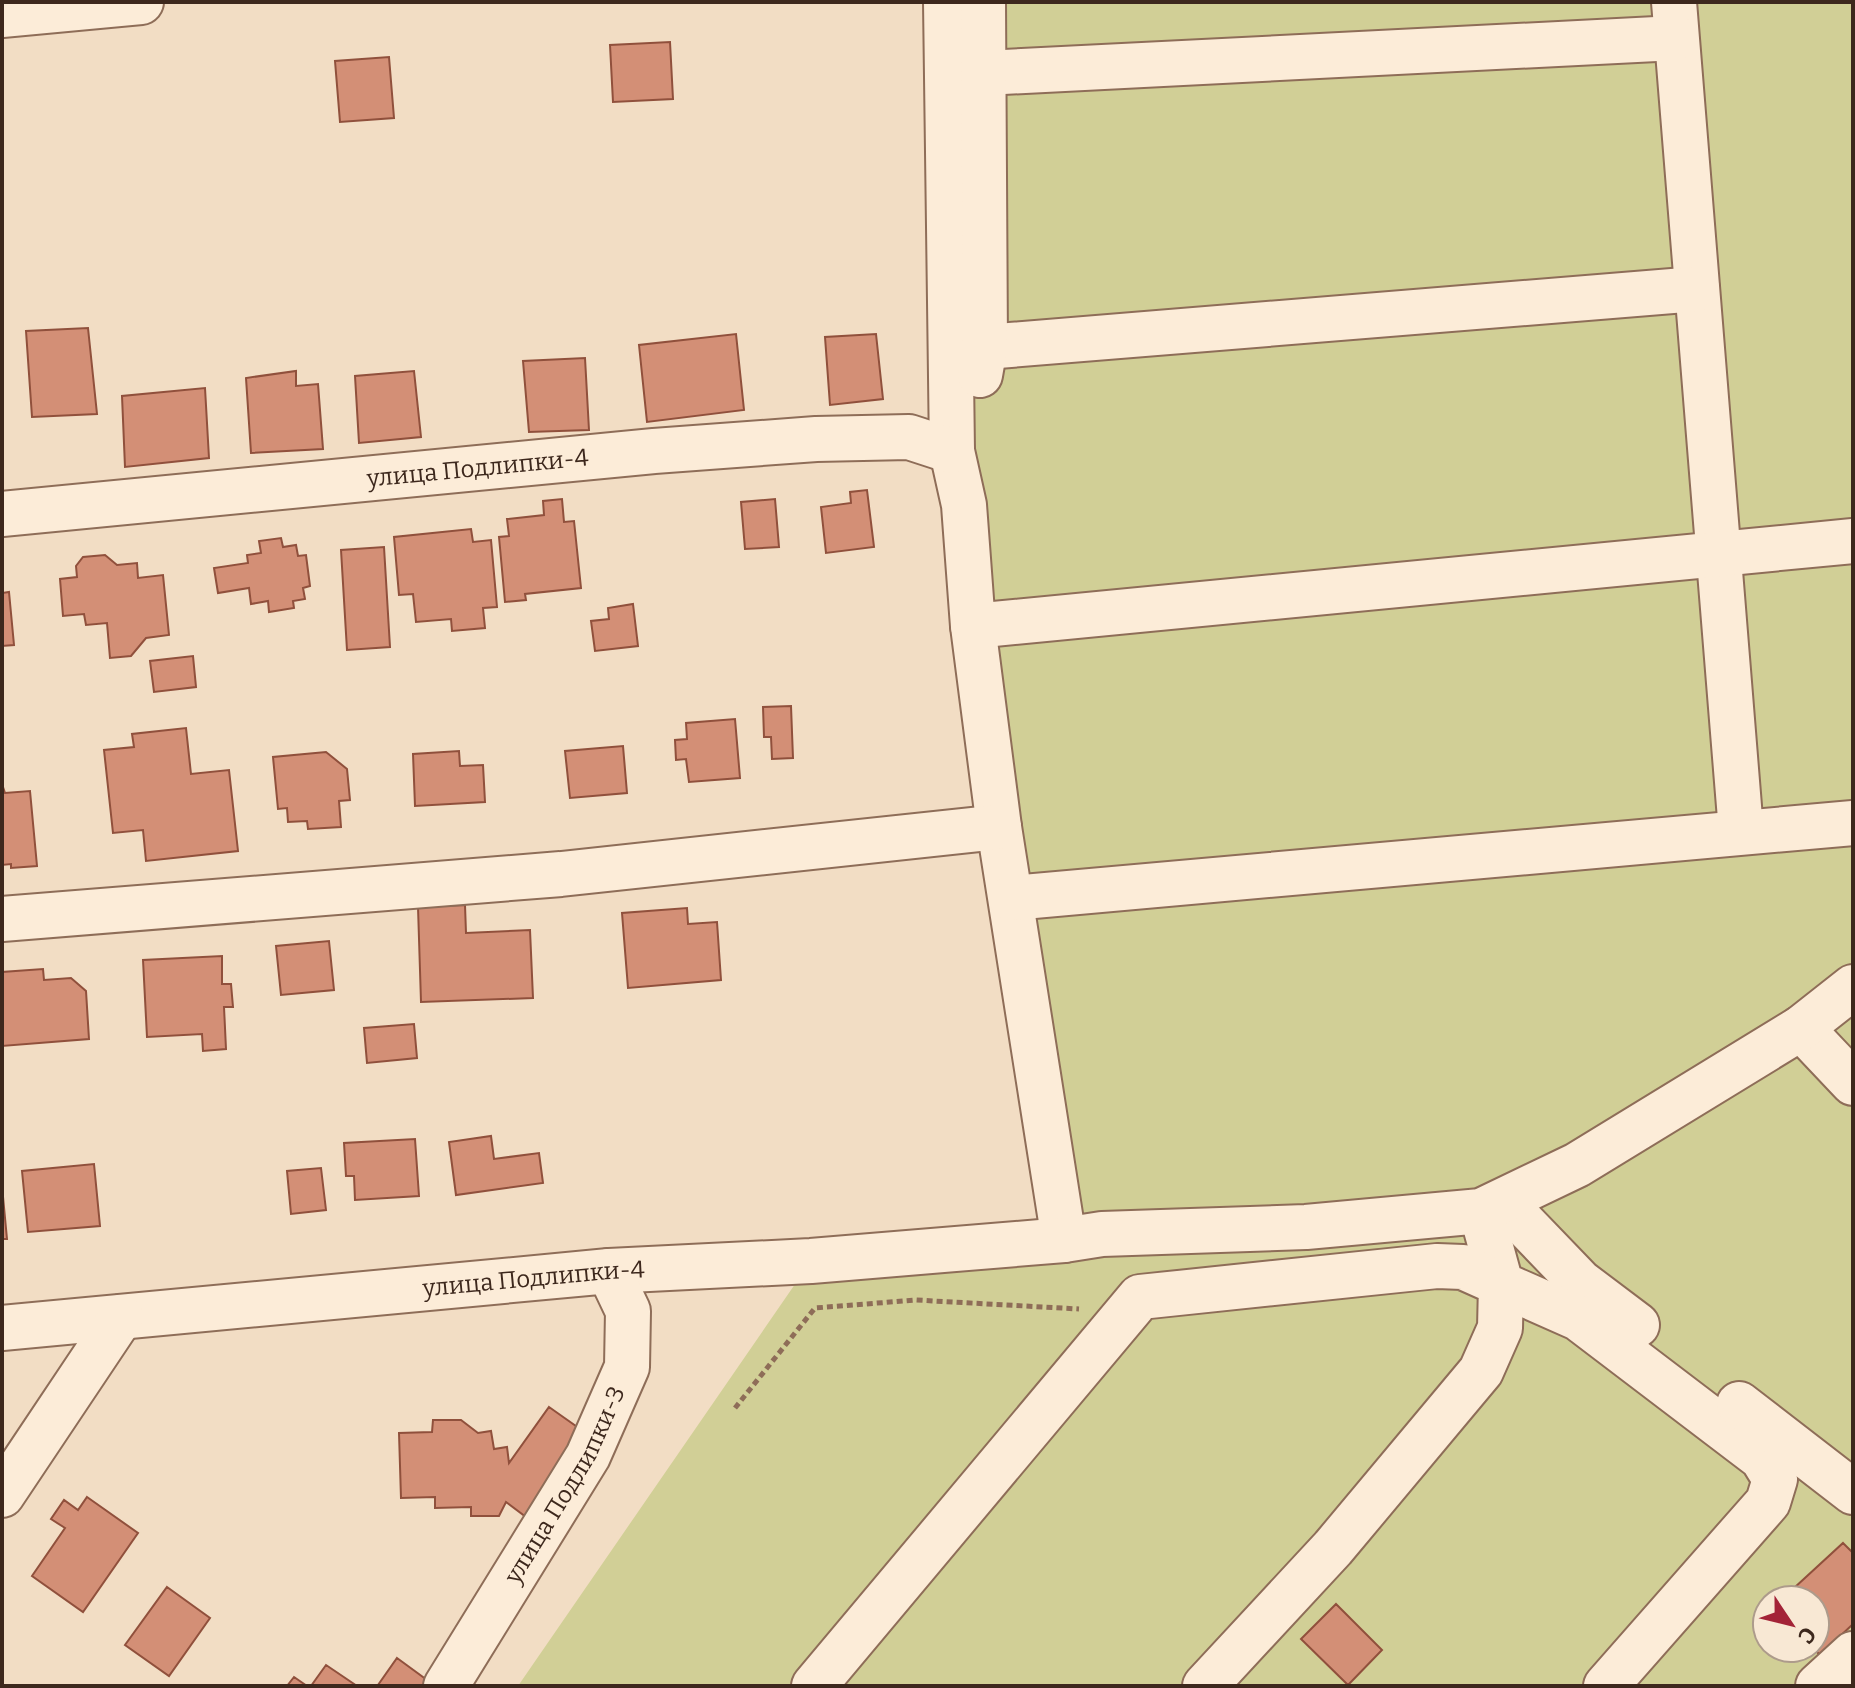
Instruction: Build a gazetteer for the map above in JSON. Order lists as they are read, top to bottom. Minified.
{"streets":{"street":["улица Подлипки-4","улица Подлипки-3"]},"crossings":[["улица Подлипки-4","улица Подлипки-3"]],"north":"bottom right"}
